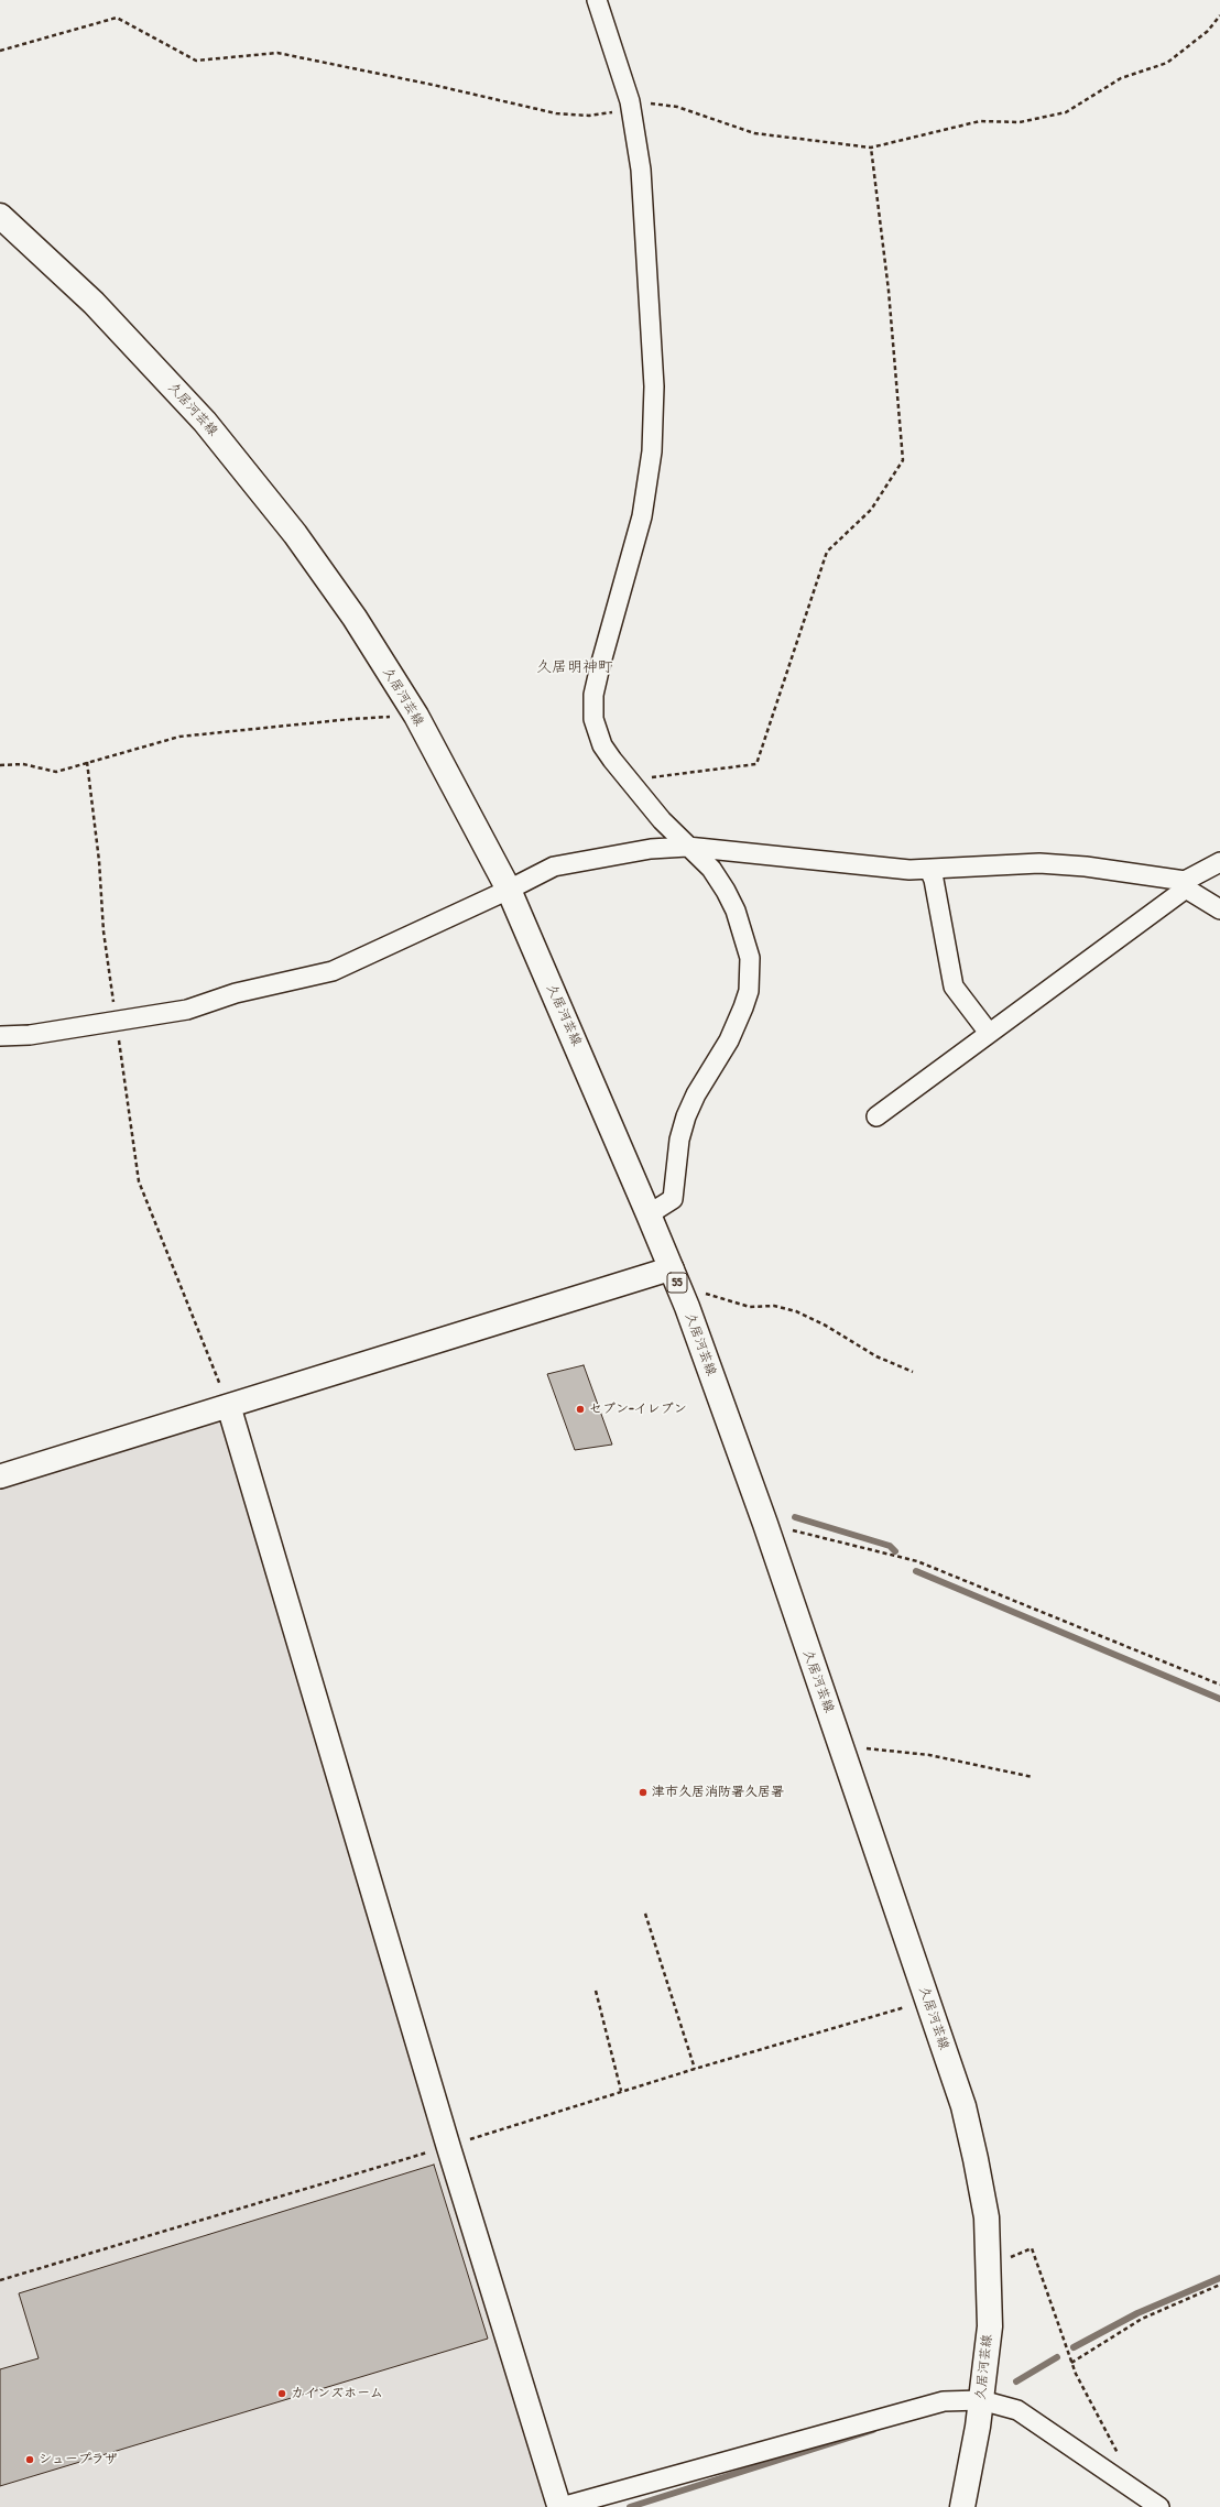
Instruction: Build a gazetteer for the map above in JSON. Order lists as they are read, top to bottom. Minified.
{"streets":{"main road":["久居河芸線","55"]},"districts":["久居明神町"],"places":["セブン-イレブン","津市久居消防署久居署","カインズホーム","シュープラザ"]}
